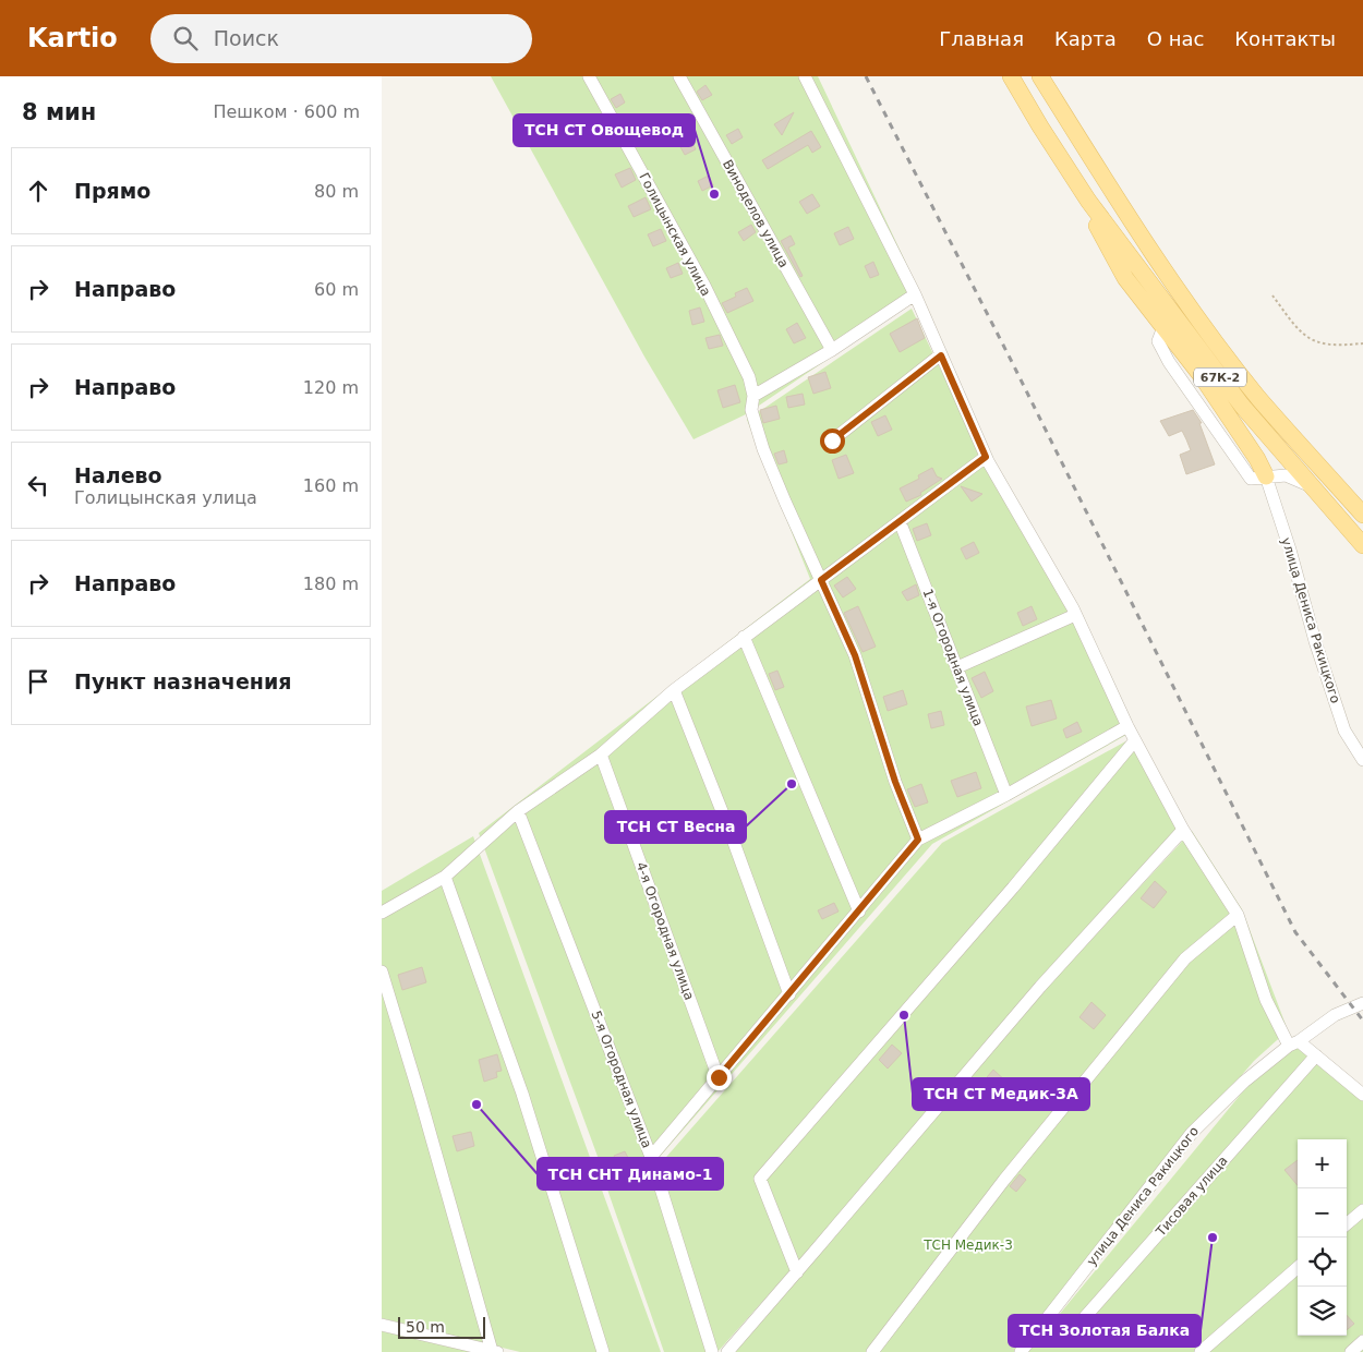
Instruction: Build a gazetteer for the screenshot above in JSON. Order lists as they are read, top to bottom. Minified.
{"streets":{"main road":["67К-2"],"street":["Виноделов улица","Голицынская улица","улица Дениса Ракицкого","1-я Огородная улица","4-я Огородная улица","5-я Огородная улица","Тисовая улица"]},"parks":["ТСН Медик-3"],"places":["ТСН СТ Овощевод","ТСН СТ Весна","ТСН СТ Медик-3А","ТСН СНТ Динамо-1","ТСН Золотая Балка"],"scale_bar":"50 m","page":{"header":"Kartio","search":"Поиск","nav":["Главная","Карта","О нас","Контакты"],"heading":["8 мин","Пешком · 600 m"],"list":[["Прямо","80 m"],["Направо","60 m"],["Направо","120 m"],["Налево","Голицынская улица","160 m"],["Направо","180 m"],"Пункт назначения"],"map_buttons":["+","−"],"scale":"50 m"}}
